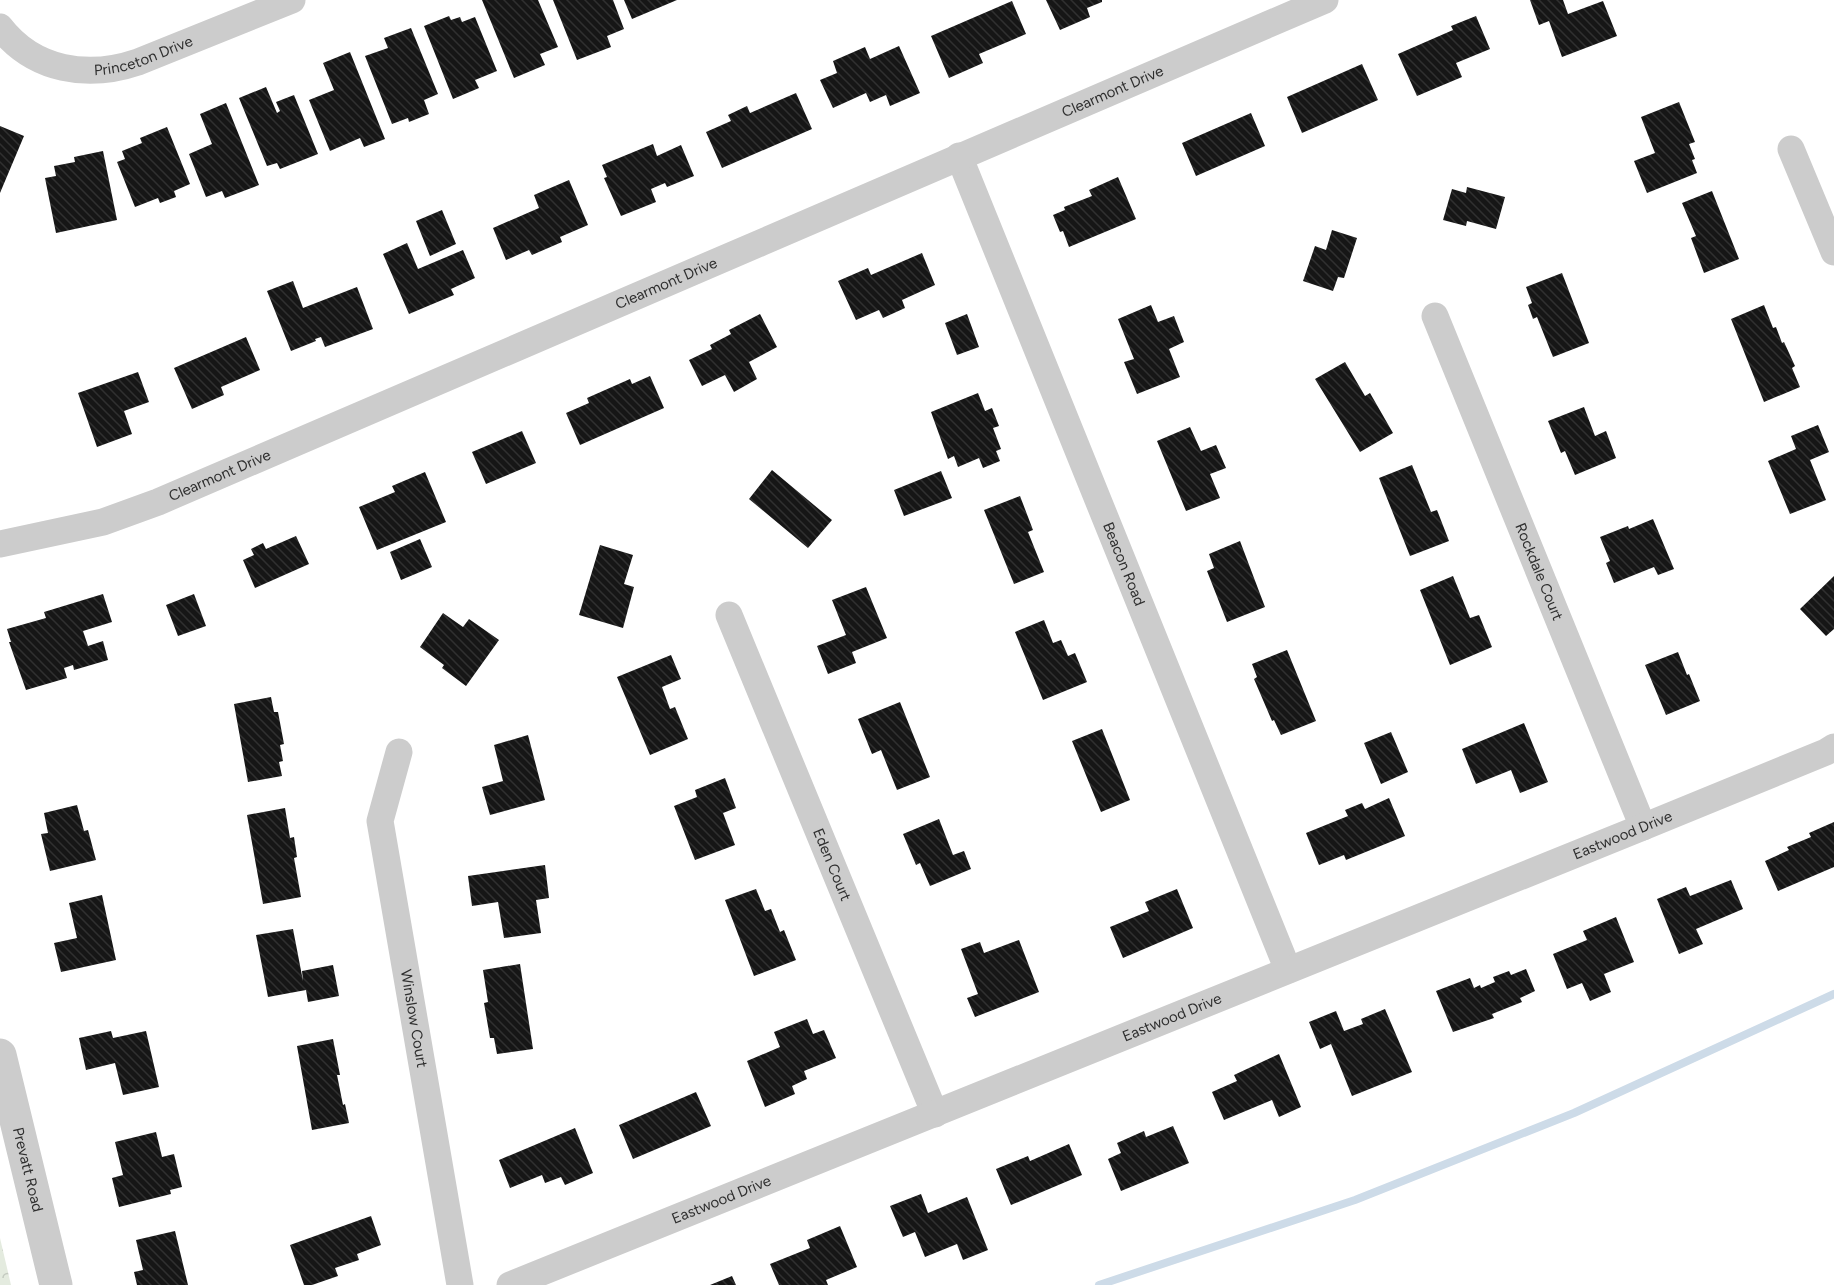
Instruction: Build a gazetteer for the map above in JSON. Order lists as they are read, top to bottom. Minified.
{"streets":{"street":["Princeton Drive","Clearmont Drive","Beacon Road","Rockdale Court","Eastwood Drive","Eden Court","Winslow Court","Prevatt Road"]},"crossings":[["Clearmont Drive","Beacon Road"],["Beacon Road","Eastwood Drive"],["Rockdale Court","Eastwood Drive"],["Eastwood Drive","Eden Court"]]}
